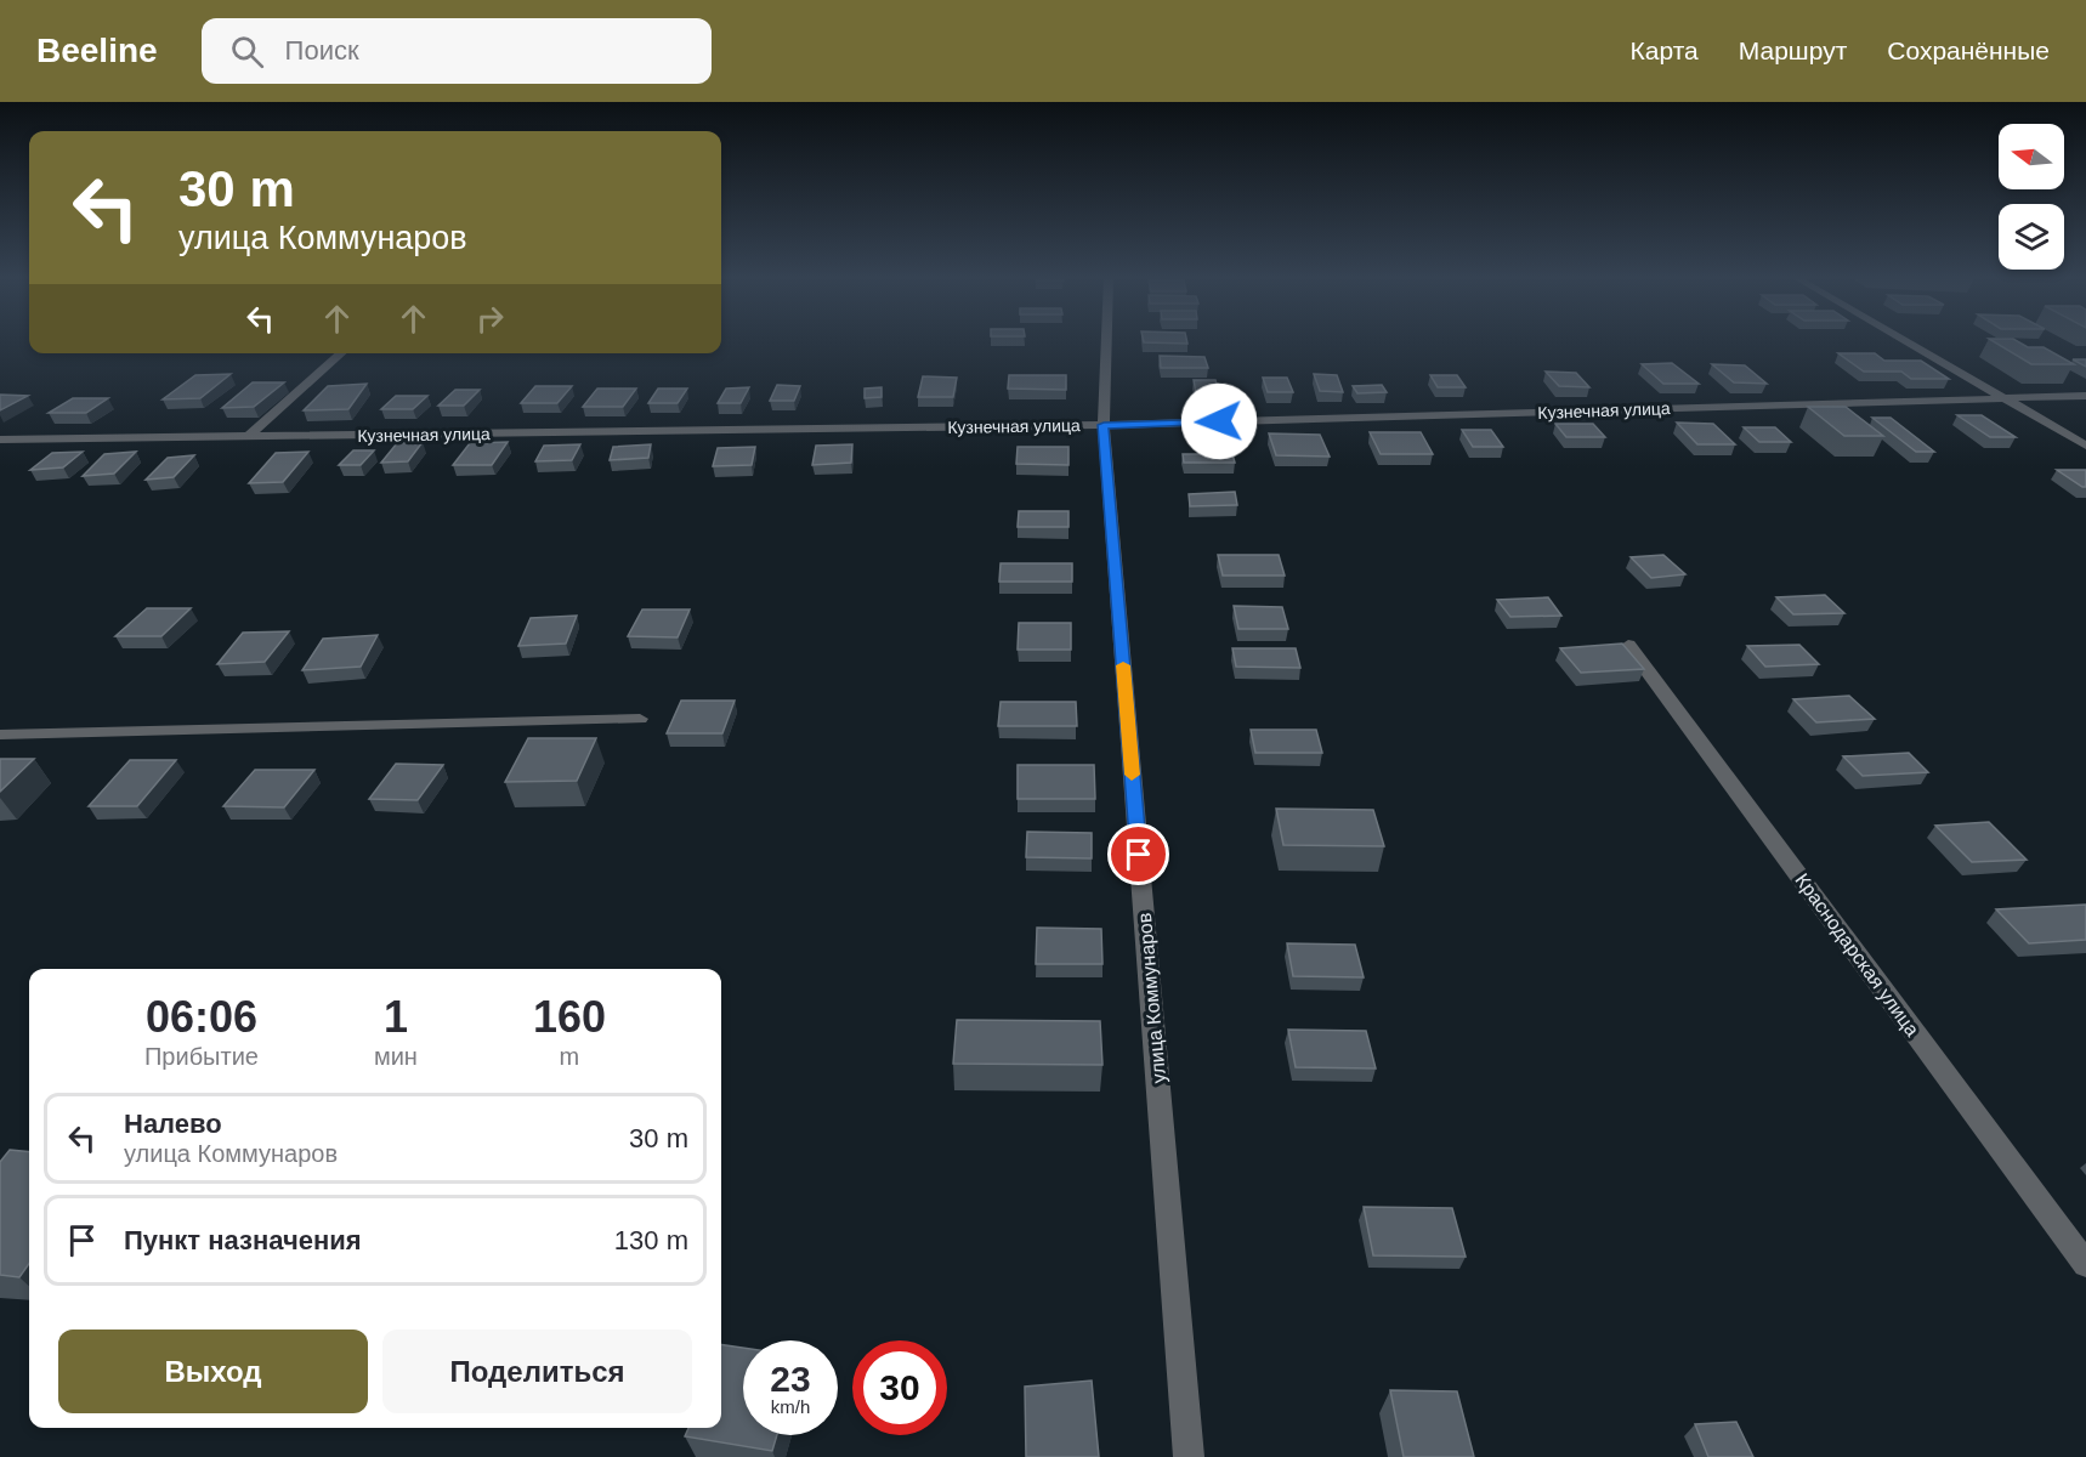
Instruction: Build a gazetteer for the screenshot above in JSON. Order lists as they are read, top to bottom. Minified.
{"streets":{"street":["Кузнечная улица","Краснодарская улица","улица Коммунаров"]},"crossings":[["Кузнечная улица","улица Коммунаров"]],"north":"left","page":{"header":"Beeline","search":"Поиск","nav":["Карта","Маршрут","Сохранённые"],"turn":["30 m","улица Коммунаров"],"eta":["06:06","Прибытие","1","мин","160","m"],"list":[{"name":"Налево","note":"улица Коммунаров","value":"30 m"},{"name":"Пункт назначения","value":"130 m"}],"buttons":["Выход","Поделиться"],"speed":"23 km/h","limit":"30"}}
